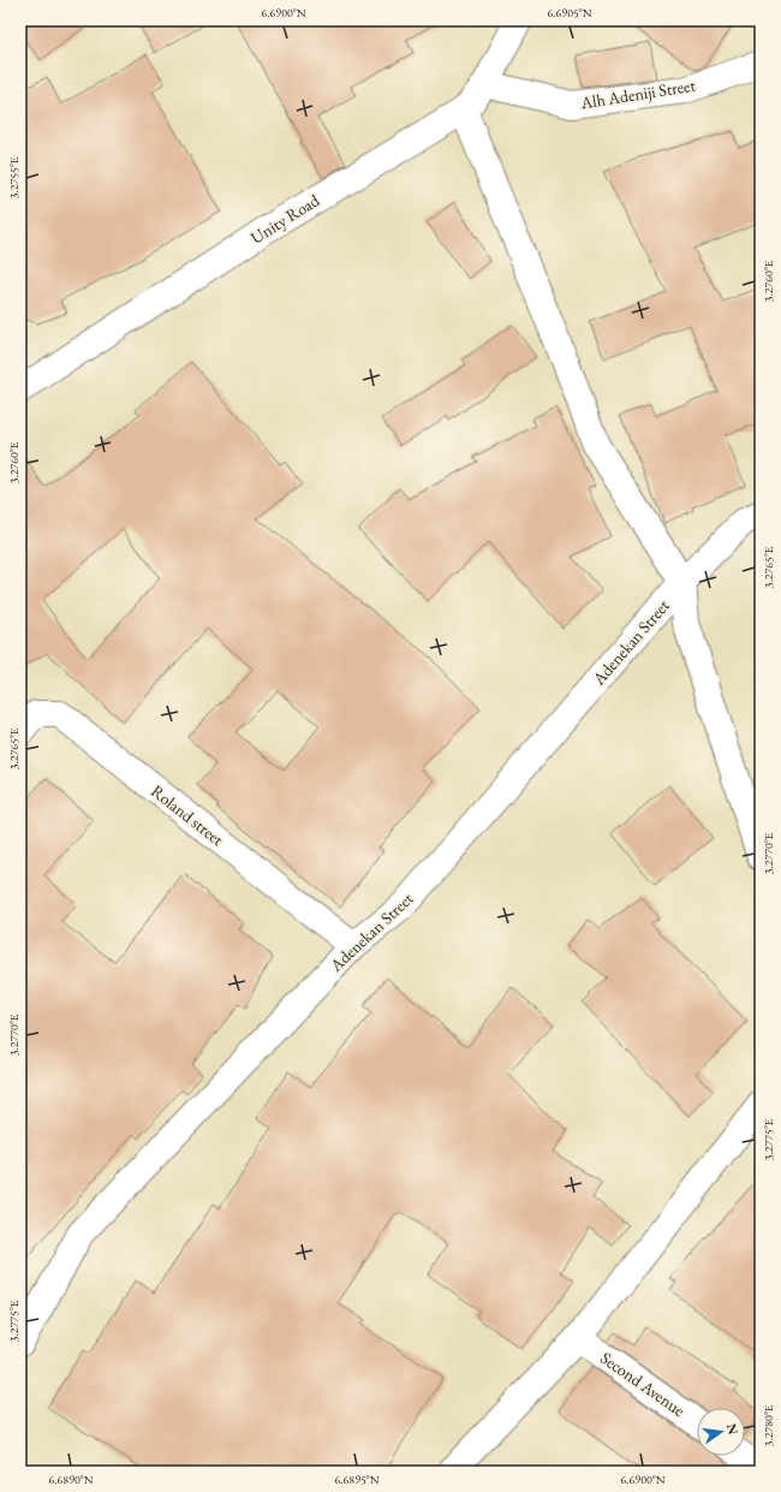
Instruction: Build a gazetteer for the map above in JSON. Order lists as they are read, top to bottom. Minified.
{"streets":{"street":["Alh Adeniji Street","Unity Road","Adenekan Street","Roland street","Second Avenue"]},"crossings":[["Alh Adeniji Street","Unity Road"],["Adenekan Street","Roland street"]],"north":"right","coordinates":["6.6900°N","6.6905°N","3.2755°E","3.2760°E","3.2765°E","3.2770°E","3.2775°E","3.2780°E","6.6890°N","6.6895°N"]}
